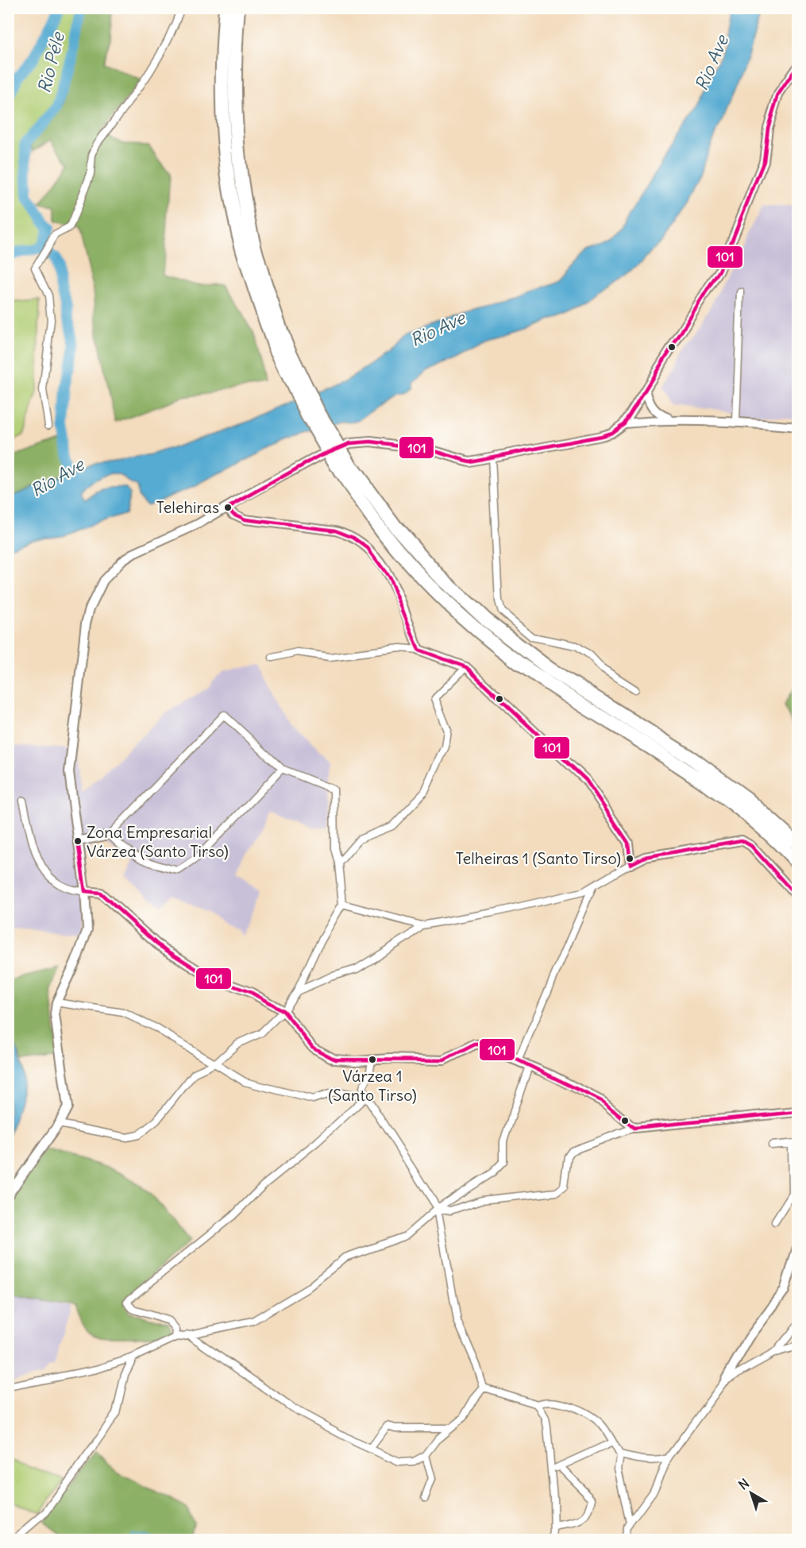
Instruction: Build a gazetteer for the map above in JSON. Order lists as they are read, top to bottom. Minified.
{"water":["Rio Péle","Rio Ave"],"places":["Telehiras","Zona Empresarial Várzea (Santo Tirso)","Telheiras 1 (Santo Tirso)","Várzea 1 (Santo Tirso)"],"lines":["transit line 101"],"north":"top left"}
